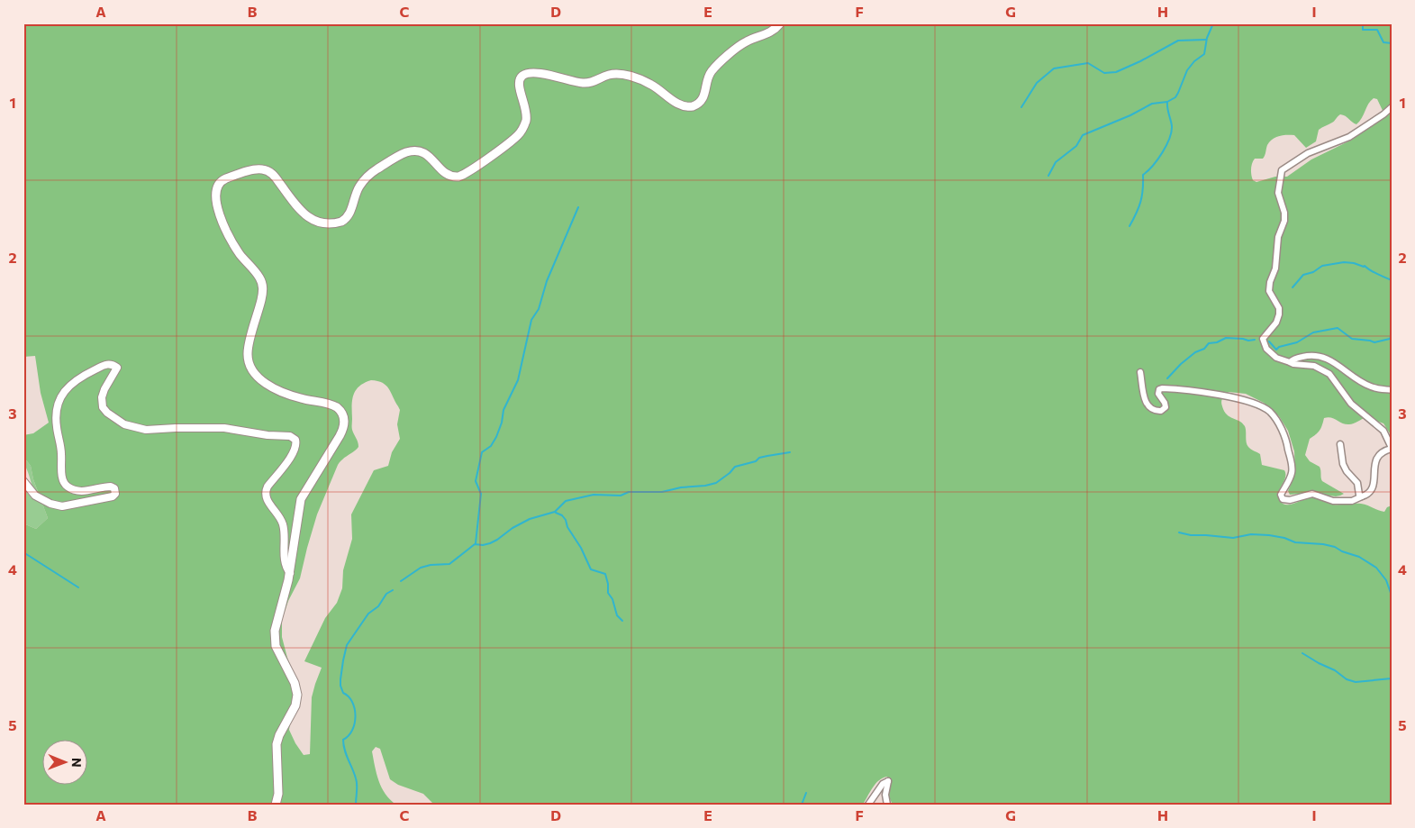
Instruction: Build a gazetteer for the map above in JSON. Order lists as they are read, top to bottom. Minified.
{"north":"right","grid":{"columns":["A","B","C","D","E","F","G","H","I"],"rows":["1","2","3","4","5"]}}
